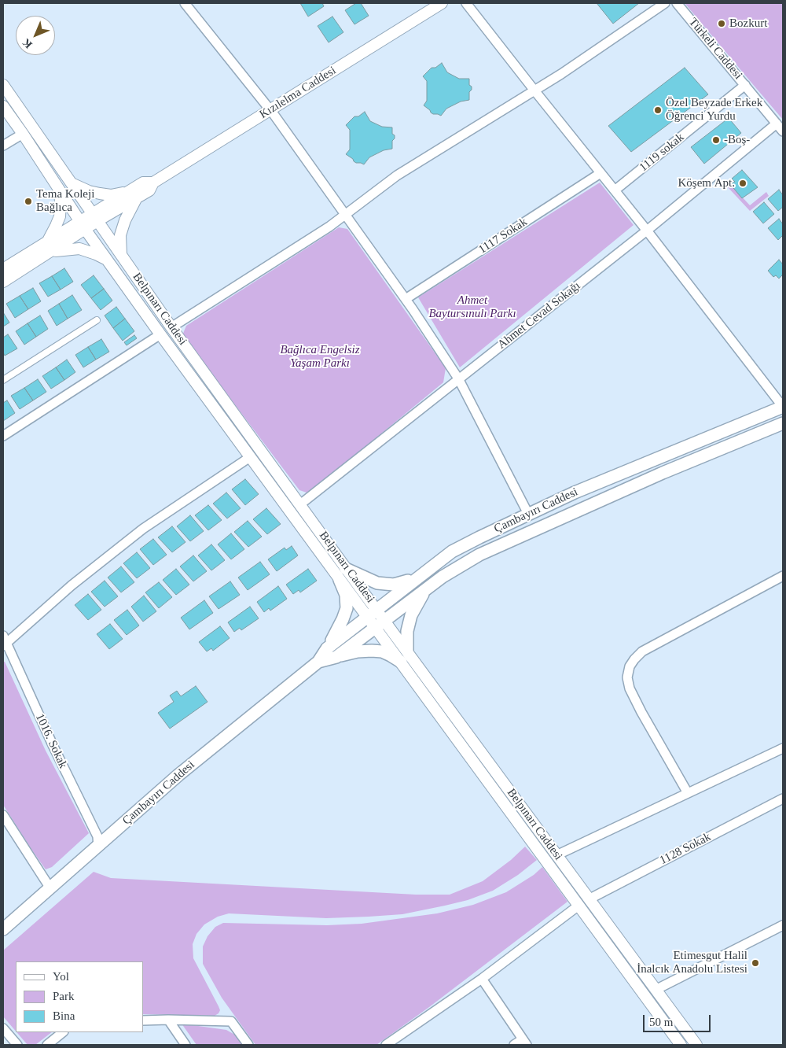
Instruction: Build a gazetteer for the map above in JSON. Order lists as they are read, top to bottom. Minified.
{"streets":{"main road":["Çambayırı Caddesi"],"street":["Türkeli Caddesi","Kızılelma Caddesi","1119 sokak","1117 Sokak","Belpınarı Caddesi","Ahmet Cevad Sokağı","1016. Sokak","1128 Sokak"]},"crossings":[["Türkeli Caddesi","1119 sokak"],["Türkeli Caddesi","Ahmet Cevad Sokağı"],["Kızılelma Caddesi","Belpınarı Caddesi"],["Belpınarı Caddesi","Ahmet Cevad Sokağı"],["Belpınarı Caddesi","Çambayırı Caddesi"],["Belpınarı Caddesi","1128 Sokak"],["Çambayırı Caddesi","1016. Sokak"]],"parks":["Ahmet Baytursınulı Parkı","Bağlıca Engelsiz Yaşam Parkı"],"places":["Bozkurt","Özel Beyzade Erkek Öğrenci Yurdu","-Boş-","Köşem Apt.","Tema Koleji Bağlıca","Etimesgut Halil İnalcık Anadolu Listesi"],"legend":["Yol","Park","Bina"],"scale_bar":"50 m","north":"bottom left"}
